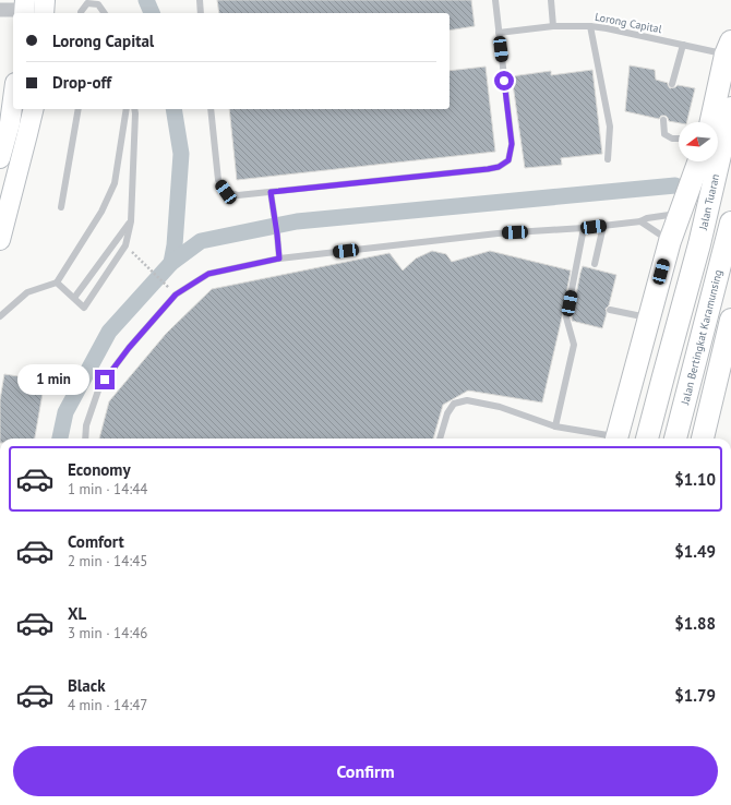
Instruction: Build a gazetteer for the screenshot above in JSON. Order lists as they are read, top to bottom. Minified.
{"streets":{"main road":["Jalan Tuaran","Jalan Bertingkat Karamunsing"],"lane":["Lorong Capital"]},"north":"left","page":{"banner":["Lorong Capital","Drop-off"],"bubble":"1 min","list":[{"name":"Economy","note":"1 min · 14:44","value":"$1.10"},{"name":"Comfort","note":"2 min · 14:45","value":"$1.49"},{"name":"XL","note":"3 min · 14:46","value":"$1.88"},{"name":"Black","note":"4 min · 14:47","value":"$1.79"}],"buttons":"Confirm"}}
